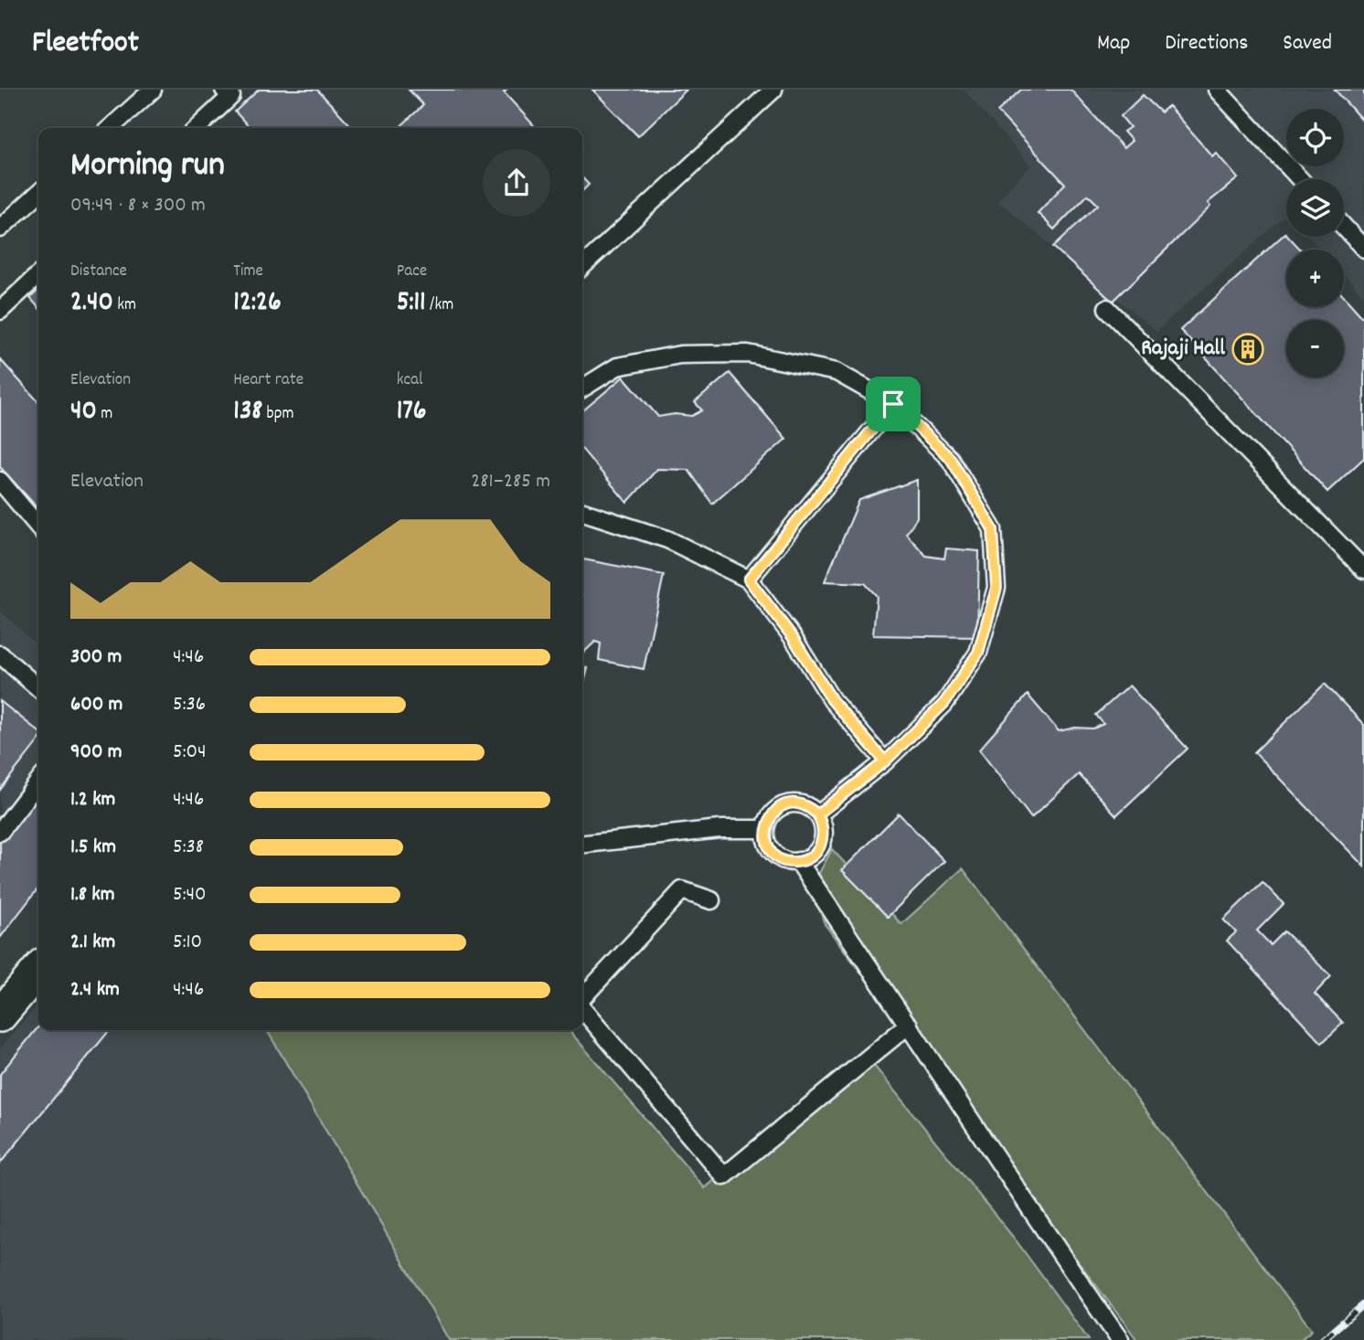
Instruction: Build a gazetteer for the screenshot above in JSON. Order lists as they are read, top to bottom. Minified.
{"places":{"building":["Rajaji Hall"]},"page":{"header":"Fleetfoot","nav":["Map","Directions","Saved"],"map_buttons":["+","−"],"heading":["Morning run","09:49 · 8 × 300 m"],"stats":[["Distance","2.40 km"],["Time","12:26"],["Pace","5:11 /km"],["Elevation","40 m"],["Heart rate","138 bpm"],["kcal","176"]],"chart":["Elevation","281–285 m"],"list":[{"name":"300 m","note":"4:46"},{"name":"600 m","note":"5:36"},{"name":"900 m","note":"5:04"},{"name":"1.2 km","note":"4:46"},{"name":"1.5 km","note":"5:38"},{"name":"1.8 km","note":"5:40"},{"name":"2.1 km","note":"5:10"},{"name":"2.4 km","note":"4:46"}]}}
